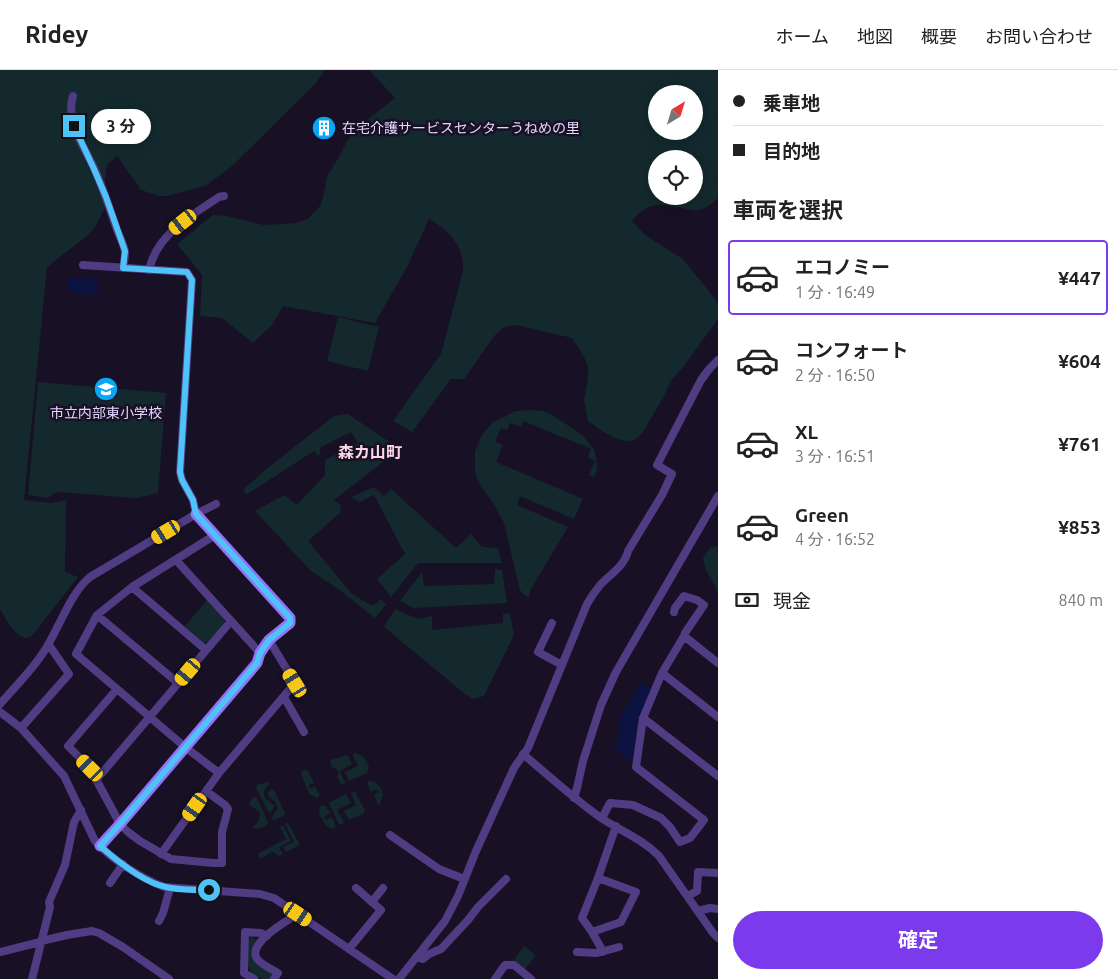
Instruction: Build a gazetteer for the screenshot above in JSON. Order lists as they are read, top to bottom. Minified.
{"districts":["森カ山町"],"places":{"building":["在宅介護サービスセンターうねめの里"],"school or university":["市立内部東小学校"]},"north":"top right","page":{"header":"Ridey","nav":["ホーム","地図","概要","お問い合わせ"],"banner":["乗車地","目的地"],"bubble":"3 分","heading":"車両を選択","list":[{"name":"エコノミー","note":"1 分 · 16:49","value":"¥447"},{"name":"コンフォート","note":"2 分 · 16:50","value":"¥604"},{"name":"XL","note":"3 分 · 16:51","value":"¥761"},{"name":"Green","note":"4 分 · 16:52","value":"¥853"}],"pay":["現金","840 m"],"buttons":"確定"}}
